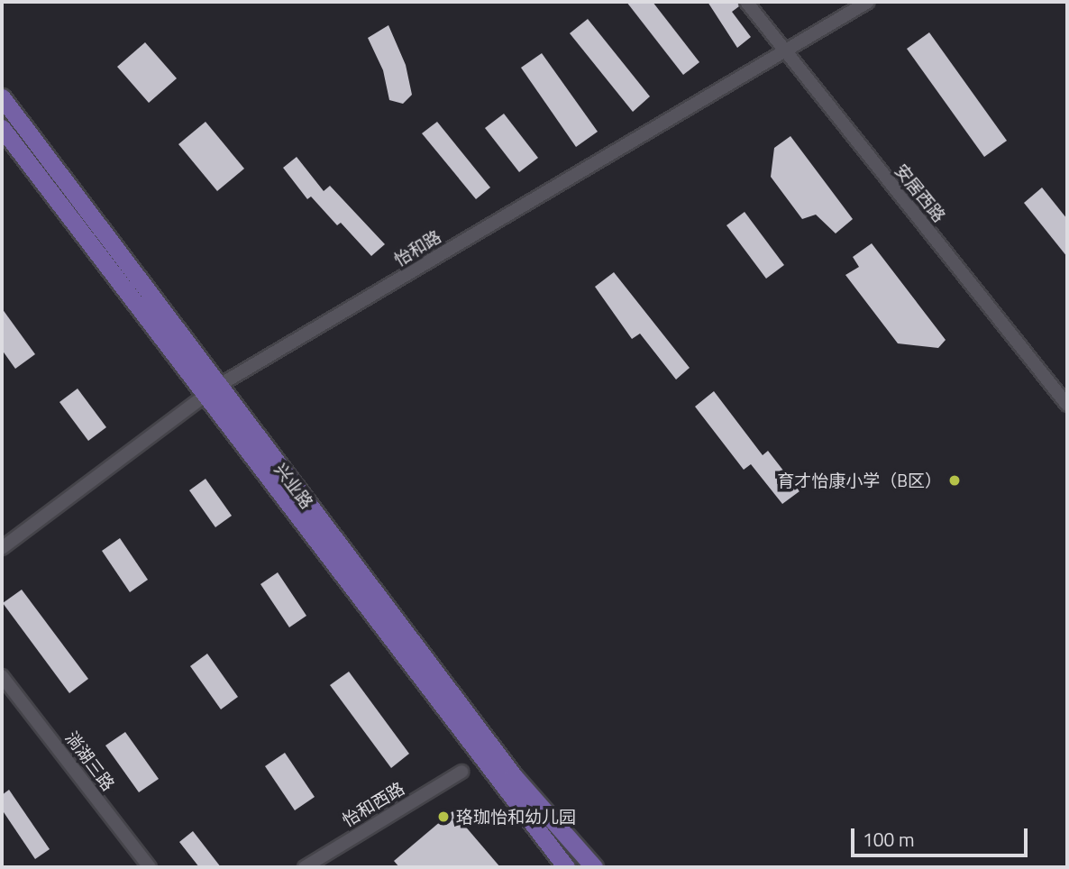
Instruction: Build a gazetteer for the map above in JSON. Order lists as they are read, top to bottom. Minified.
{"streets":{"main road":["兴业路"],"street":["安居西路","怡和路","淌湖三路","怡和西路"]},"crossings":[["安居西路","怡和路"],["怡和路","兴业路"]],"places":["育才怡康小学（B区）","珞珈怡和幼儿园"],"scale_bar":"100 m"}
